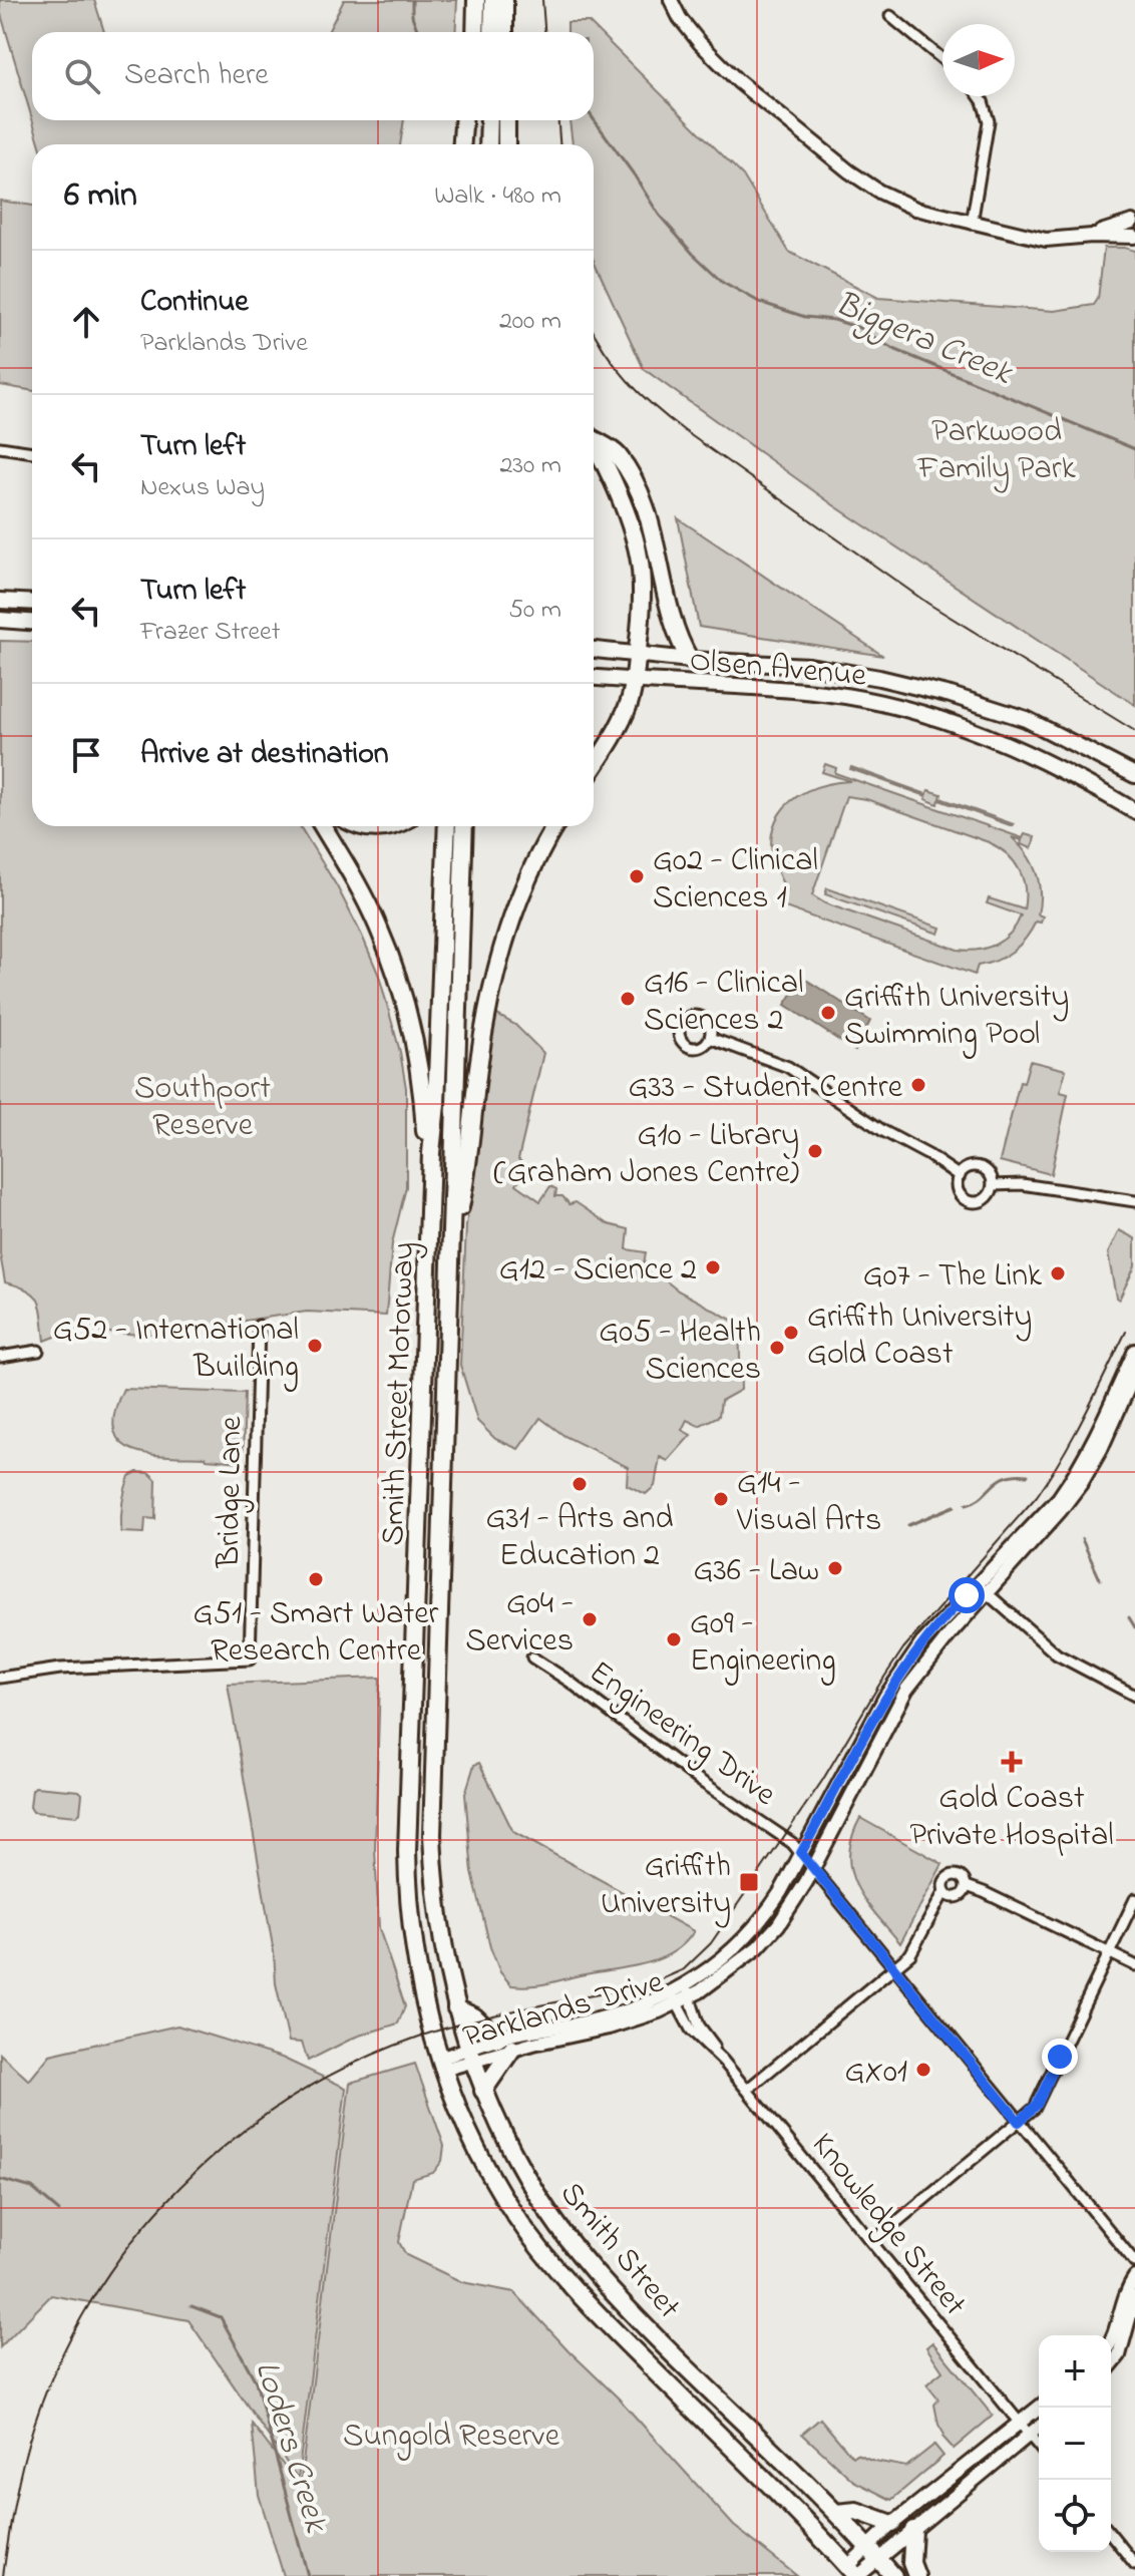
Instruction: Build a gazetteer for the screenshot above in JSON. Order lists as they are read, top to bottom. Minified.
{"streets":{"highway":["Smith Street Motorway","Smith Street"],"main road":["Olsen Avenue"],"street":["Bridge Lane","Engineering Drive","Parklands Drive","Knowledge Street"]},"crossings":[["Smith Street Motorway","Smith Street"],["Engineering Drive","Parklands Drive"],["Parklands Drive","Knowledge Street"],["Parklands Drive","Smith Street"]],"water":["Biggera Creek","Loders Creek"],"parks":["Parkwood Family Park","Southport Reserve","Sungold Reserve"],"places":{"other":["G02 - Clinical Sciences 1","G16 - Clinical Sciences 2","Griffith University Swimming Pool","G33 - Student Centre","G10 - Library (Graham Jones Centre)","G12 - Science 2","G07 - The Link","Griffith University Gold Coast","G52 - International Building","G05 - Health Sciences","G31 - Arts and Education 2","G14 - Visual Arts","G36 - Law","G51 - Smart Water Research Centre","G04 - Services","G09 - Engineering","GX01"],"health":["Gold Coast Private Hospital"],"transit":["Griffith University"]},"north":"right","page":{"search":"Search here","heading":["6 min","Walk · 480 m"],"list":[["Continue","Parklands Drive","200 m"],["Turn left","Nexus Way","230 m"],["Turn left","Frazer Street","50 m"],"Arrive at destination"],"map_buttons":["+","−"]}}
